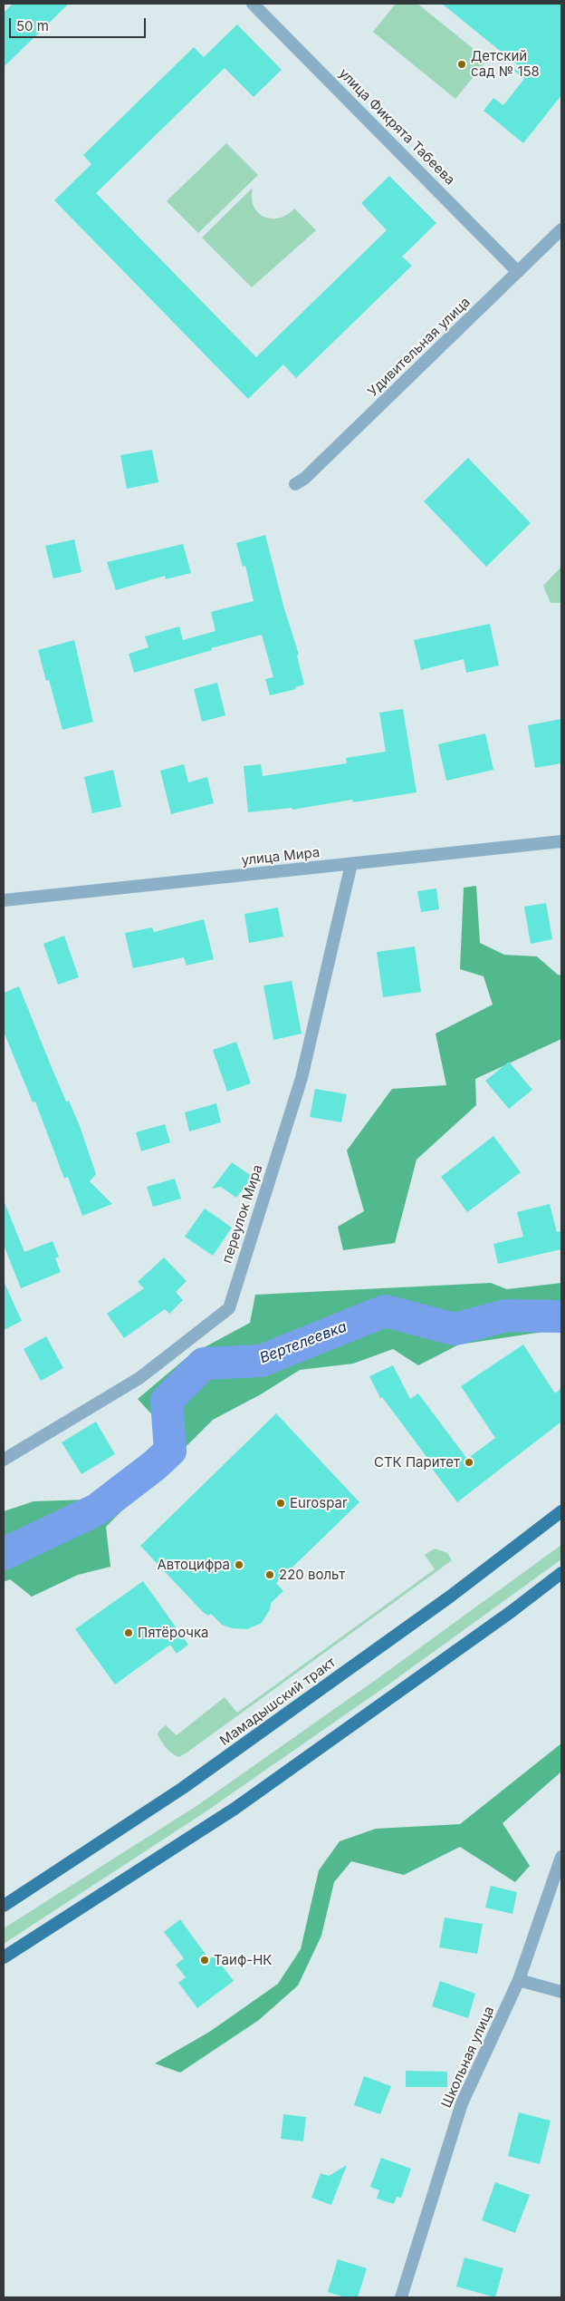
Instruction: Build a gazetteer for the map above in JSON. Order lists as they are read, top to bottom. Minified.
{"streets":{"main road":["Мамадышский тракт"],"street":["улица Фикрята Табеева","Удивительная улица","улица Мира","переулок Мира","Школьная улица"]},"crossings":[["улица Фикрята Табеева","Удивительная улица"],["улица Мира","переулок Мира"]],"water":["Вертелеевка"],"places":["Детский сад № 158","СТК Паритет","Eurospar","Автоцифра","220 вольт","Пятёрочка","Таиф-НК"],"scale_bar":"50 m"}
